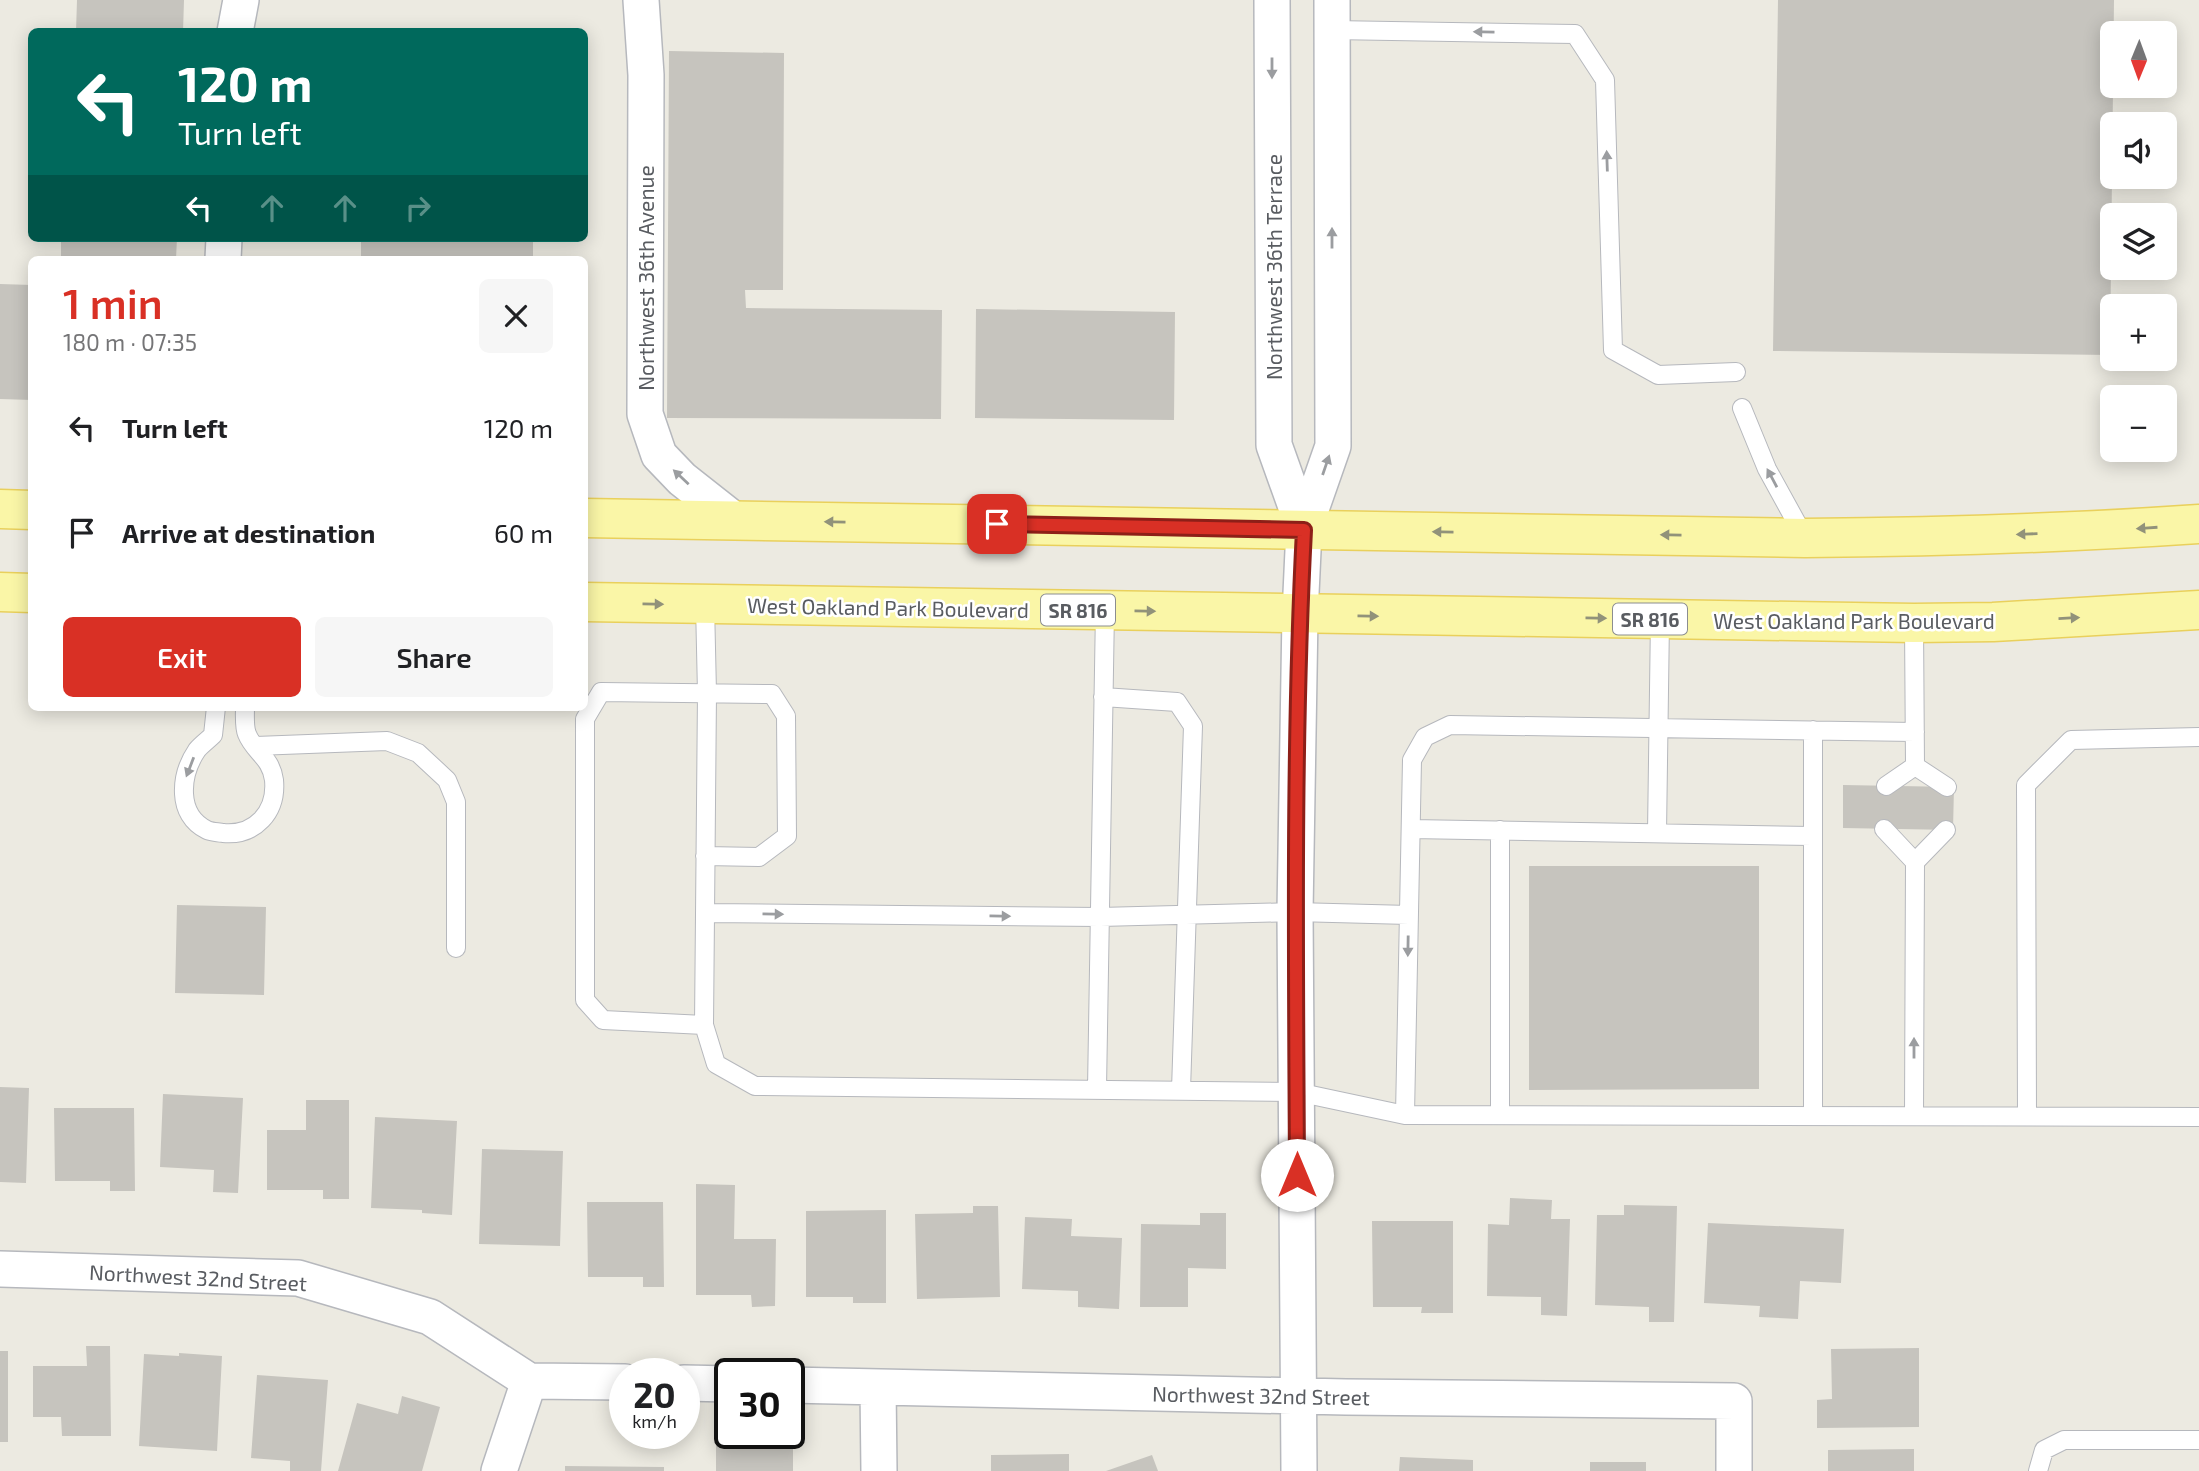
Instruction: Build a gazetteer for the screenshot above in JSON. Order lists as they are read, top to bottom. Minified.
{"streets":{"main road":["West Oakland Park Boulevard","SR 816"],"street":["Northwest 36th Terrace","Northwest 36th Avenue","Northwest 32nd Street"]},"crossings":[["Northwest 36th Terrace","West Oakland Park Boulevard"],["Northwest 36th Terrace","Northwest 32nd Street"]],"one_way":["Northwest 36th Avenue"],"north":"bottom","page":{"map_buttons":["+","−"],"turn":["120 m","Turn left"],"heading":["1 min","180 m · 07:35"],"list":[{"name":"Turn left","value":"120 m"},{"name":"Arrive at destination","value":"60 m"}],"buttons":["Exit","Share"],"speed":"20 km/h","limit":"30"}}
